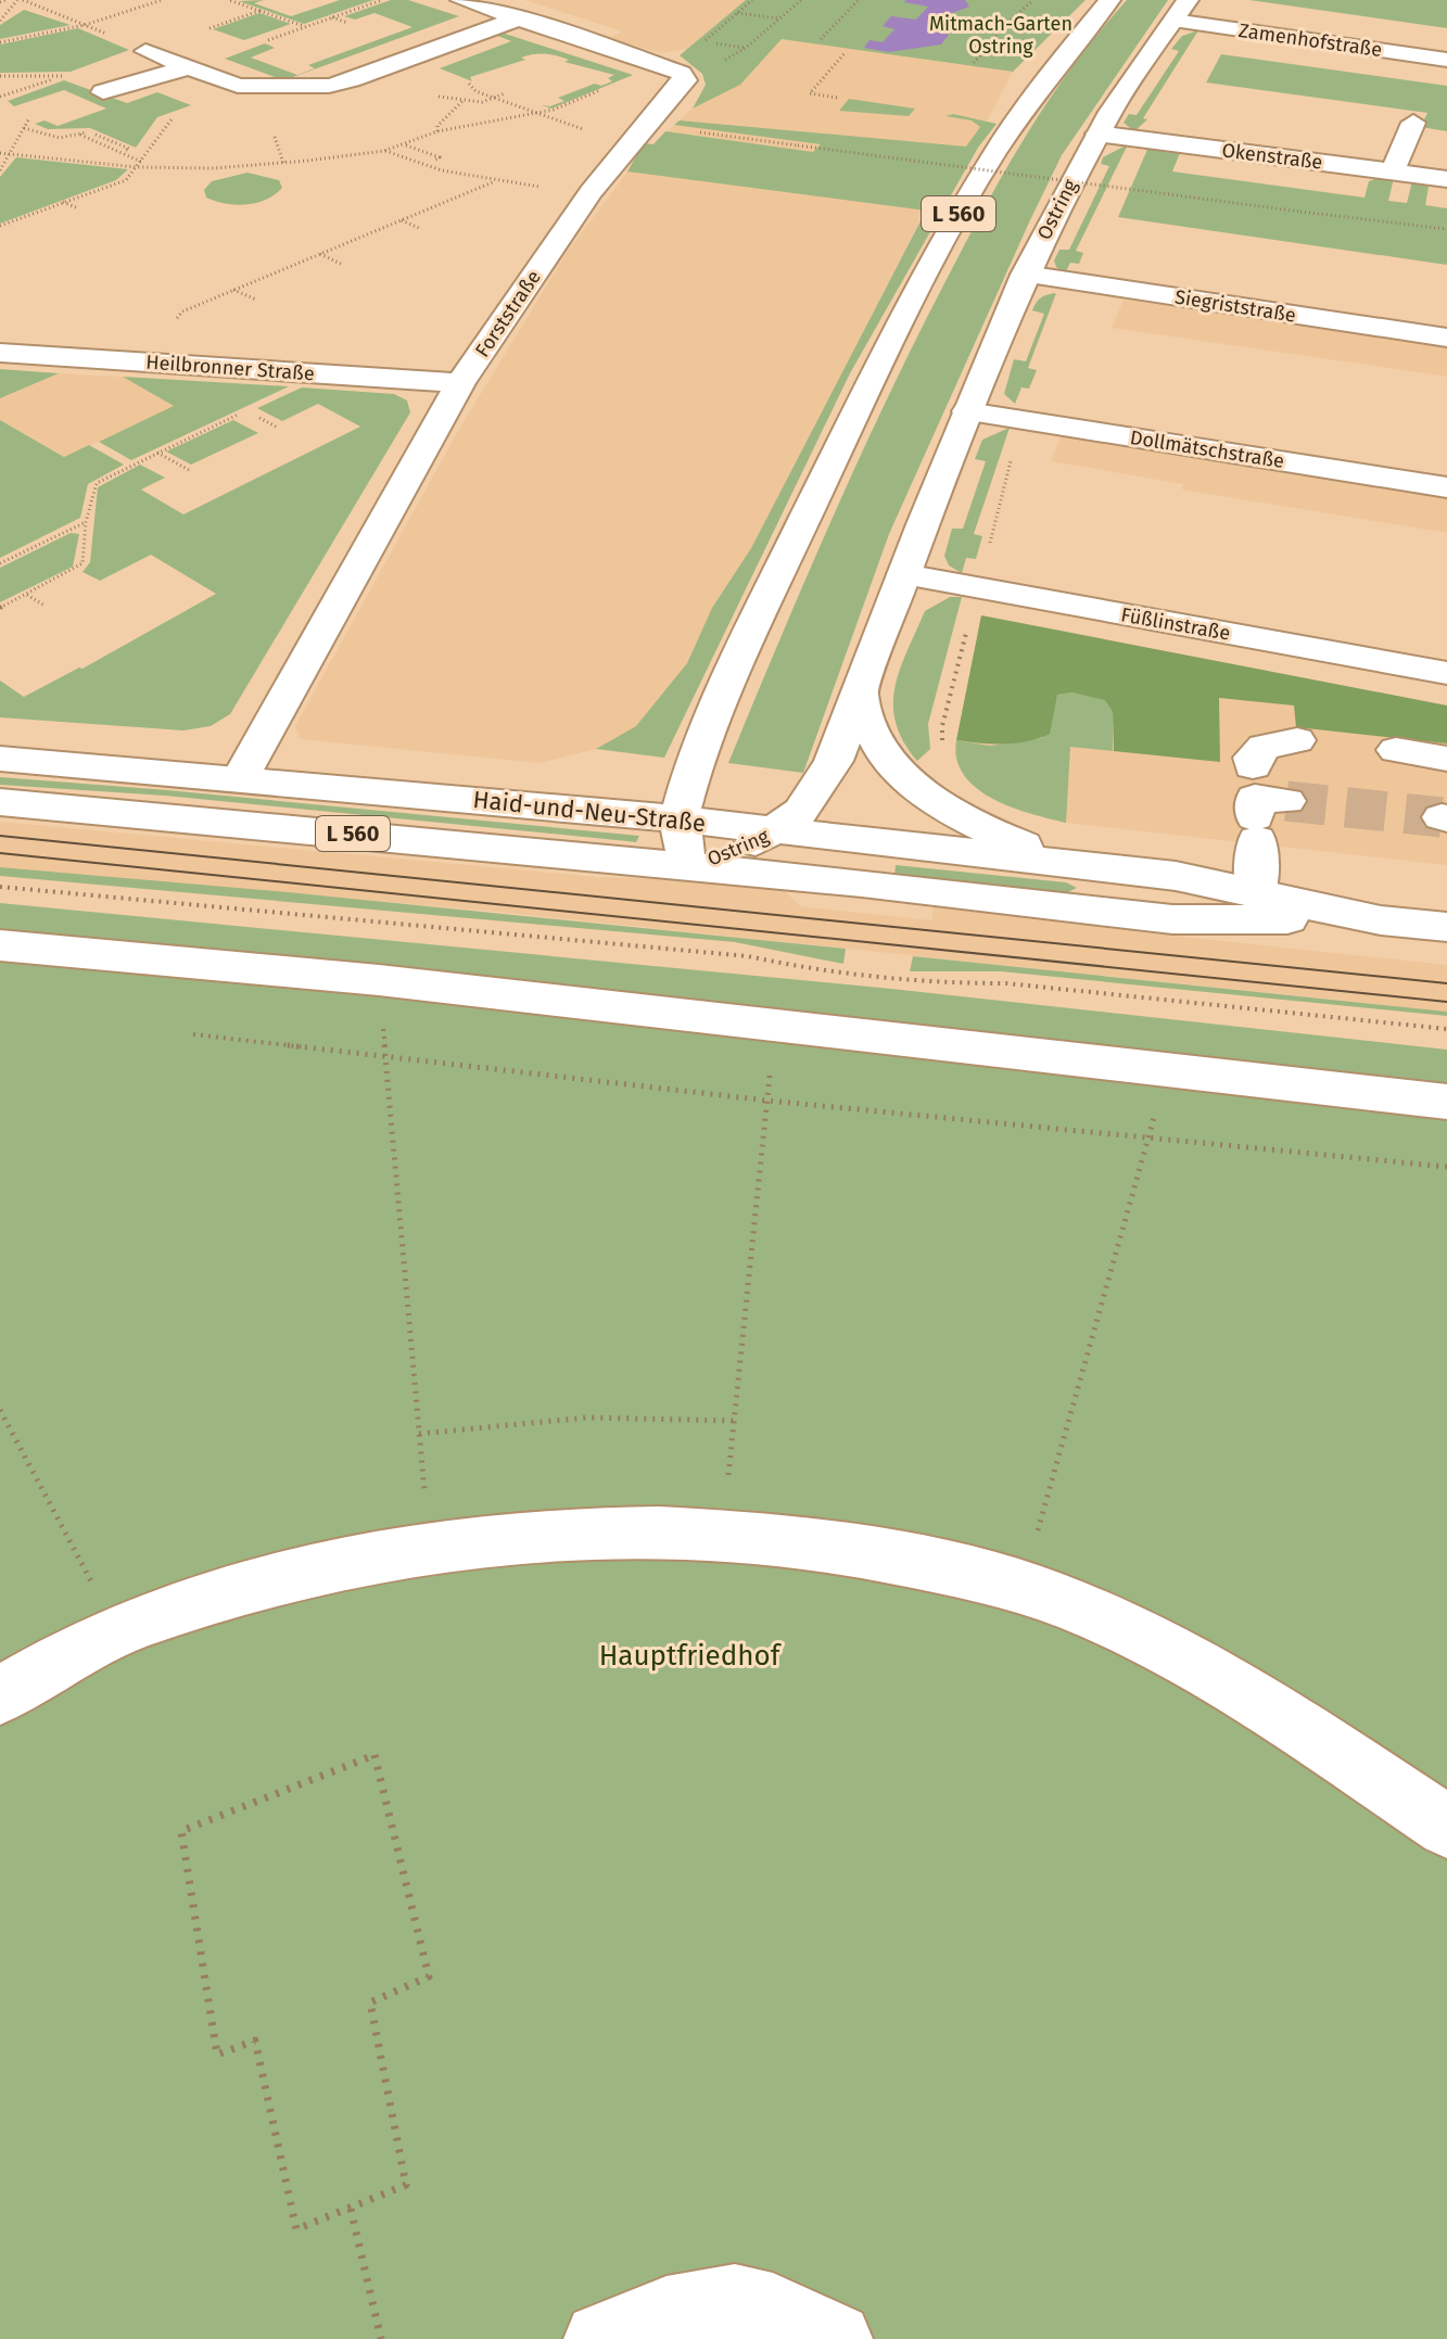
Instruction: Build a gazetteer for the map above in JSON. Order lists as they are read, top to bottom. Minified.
{"streets":{"main road":["Zamenhofstraße","Okenstraße","Ostring","L 560","Siegriststraße","Forststraße","Heilbronner Straße","Dollmätschstraße","Füßlinstraße","Haid-und-Neu-Straße"]},"crossings":[["Zamenhofstraße","Ostring"],["Okenstraße","Ostring"],["Ostring","L 560"],["Ostring","Siegriststraße"],["Ostring","Dollmätschstraße"],["Ostring","Füßlinstraße"],["Ostring","Haid-und-Neu-Straße"],["L 560","Haid-und-Neu-Straße"],["Forststraße","Heilbronner Straße"],["Forststraße","Haid-und-Neu-Straße"]],"parks":["Mitmach-Garten Ostring","Hauptfriedhof"]}
